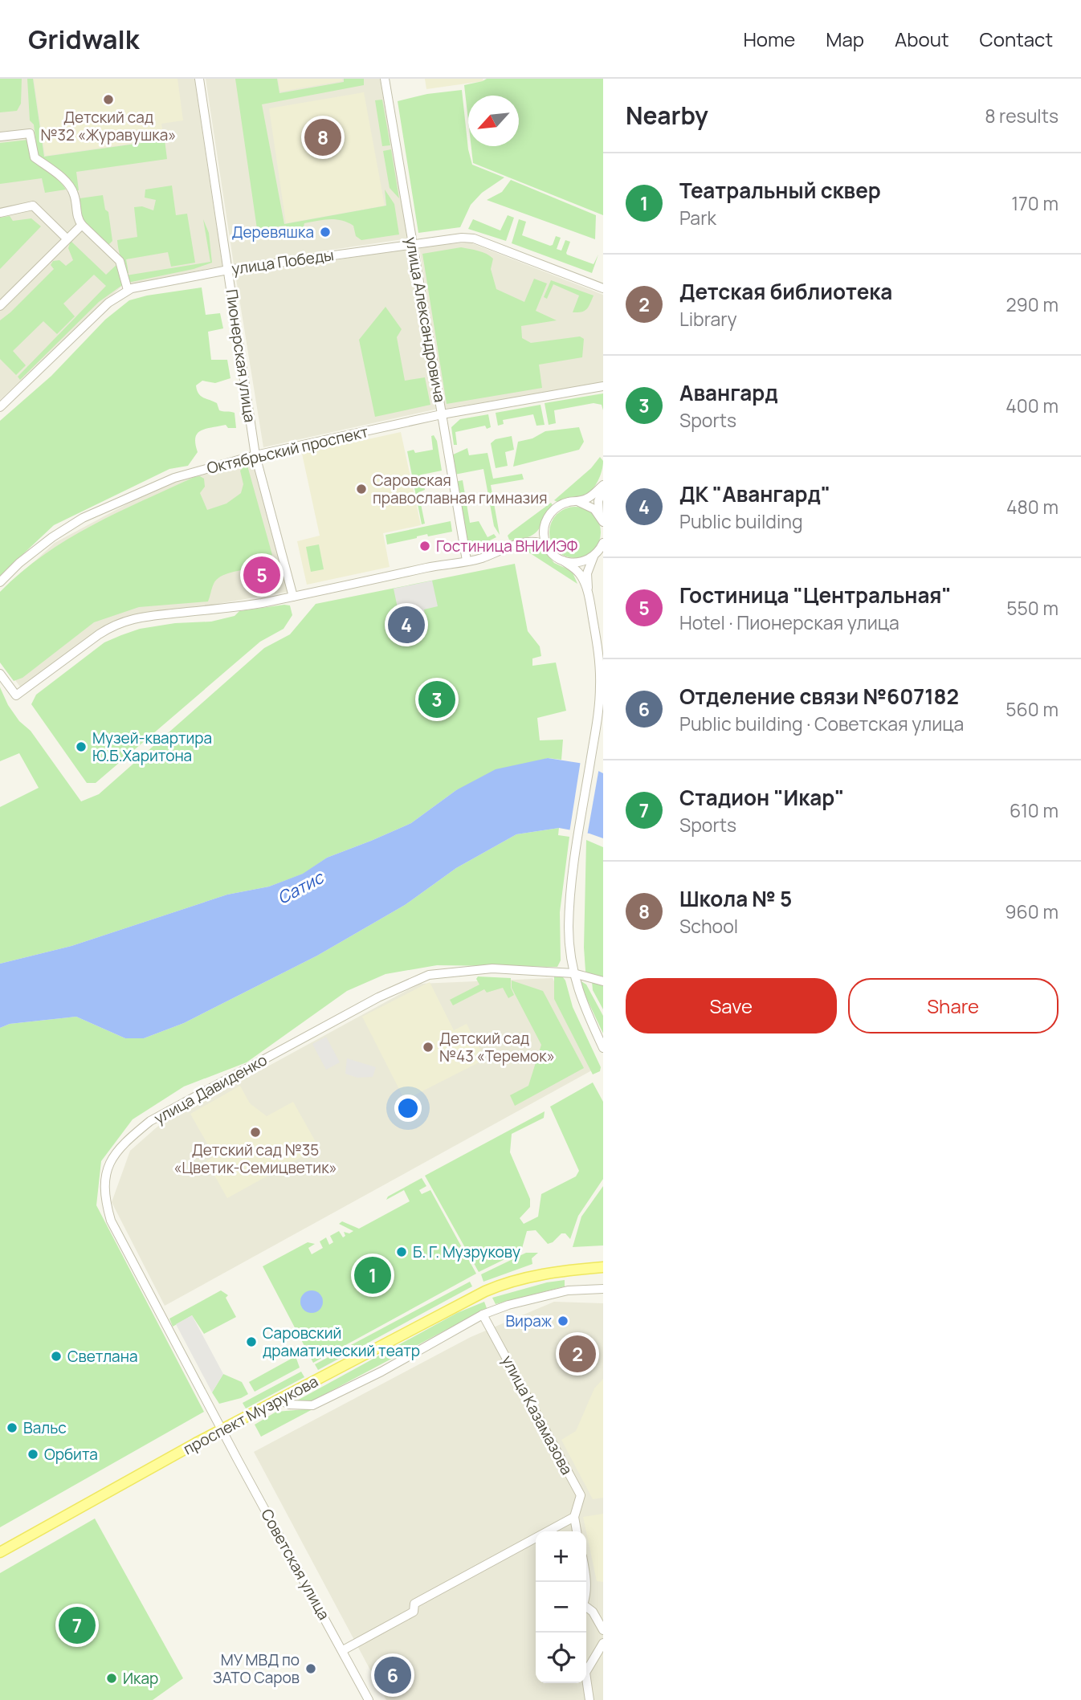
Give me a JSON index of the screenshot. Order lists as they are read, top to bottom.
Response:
{
  "streets": {
    "main road": ["проспект Музрукова"],
    "street": [
      "улица Победы",
      "улица Александровича",
      "Пионерская улица",
      "Октябрьский проспект",
      "улица Давиденко",
      "улица Казамазова",
      "Советская улица"
    ]
  },
  "crossings": [
    ["улица Победы", "улица Александровича"],
    ["улица Победы", "Пионерская улица"],
    ["улица Александровича", "Октябрьский проспект"],
    ["Пионерская улица", "Октябрьский проспект"],
    ["улица Давиденко", "проспект Музрукова"],
    ["улица Давиденко", "Советская улица"],
    ["проспект Музрукова", "Советская улица"]
  ],
  "water": ["Сатис"],
  "places": [
    "Детский сад №32 «Журавушка»",
    "Деревяшка",
    "Саровская православная гимназия",
    "Гостиница ВНИИЭФ",
    "Музей-квартира Ю.Б.Харитона",
    "Детский сад №43 «Теремок»",
    "Детский сад №35 «Цветик-Семицветик»",
    "Б. Г. Музрукову",
    "Вираж",
    "Саровский драматический театр",
    "Светлана",
    "Вальс",
    "Орбита",
    "МУ МВД по ЗАТО Саров",
    "Икар"
  ],
  "north": "bottom left",
  "page": {
    "header": "Gridwalk",
    "nav": [
      "Home",
      "Map",
      "About",
      "Contact"
    ],
    "heading": ["Nearby", "8 results"],
    "pins": [
      "8",
      "5",
      "4",
      "3",
      "1",
      "2",
      "7",
      "6"
    ],
    "list": [
      {
        "mark": "1",
        "name": "Театральный сквер",
        "note": "Park",
        "value": "170 m"
      },
      {
        "mark": "2",
        "name": "Детская библиотека",
        "note": "Library",
        "value": "290 m"
      },
      {
        "mark": "3",
        "name": "Авангард",
        "note": "Sports",
        "value": "400 m"
      },
      {
        "mark": "4",
        "name": "ДК \"Авангард\"",
        "note": "Public building",
        "value": "480 m"
      },
      {
        "mark": "5",
        "name": "Гостиница \"Центральная\"",
        "note": "Hotel · Пионерская улица",
        "value": "550 m"
      },
      {
        "mark": "6",
        "name": "Отделение связи №607182",
        "note": "Public building · Советская улица",
        "value": "560 m"
      },
      {
        "mark": "7",
        "name": "Стадион \"Икар\"",
        "note": "Sports",
        "value": "610 m"
      },
      {
        "mark": "8",
        "name": "Школа № 5",
        "note": "School",
        "value": "960 m"
      }
    ],
    "buttons": ["Save", "Share"],
    "map_buttons": ["+", "−"]
  }
}
